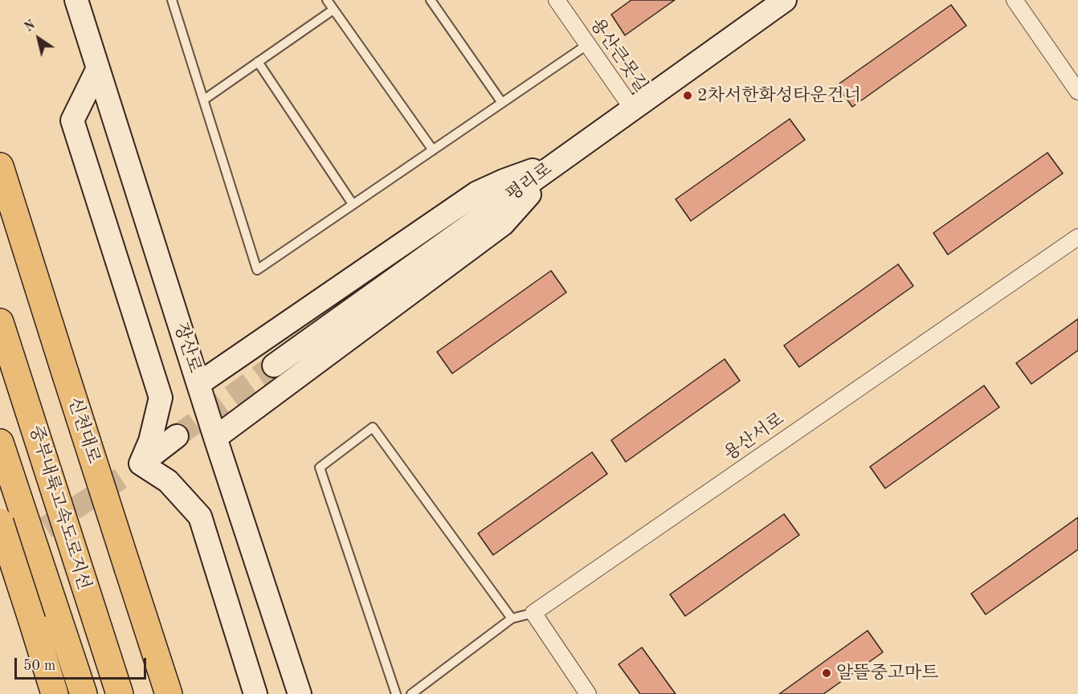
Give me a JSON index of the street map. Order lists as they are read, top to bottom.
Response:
{
  "streets": {
    "highway": ["신천대로", "중부내륙고속도로지선"],
    "main road": ["평리로", "장산로"],
    "street": ["용산큰못길", "용산서로"]
  },
  "crossings": [
    ["용산큰못길", "평리로"]
  ],
  "places": ["2차서한화성타운건너", "알뜰중고마트"],
  "scale_bar": "50 m",
  "north": "top left"
}
